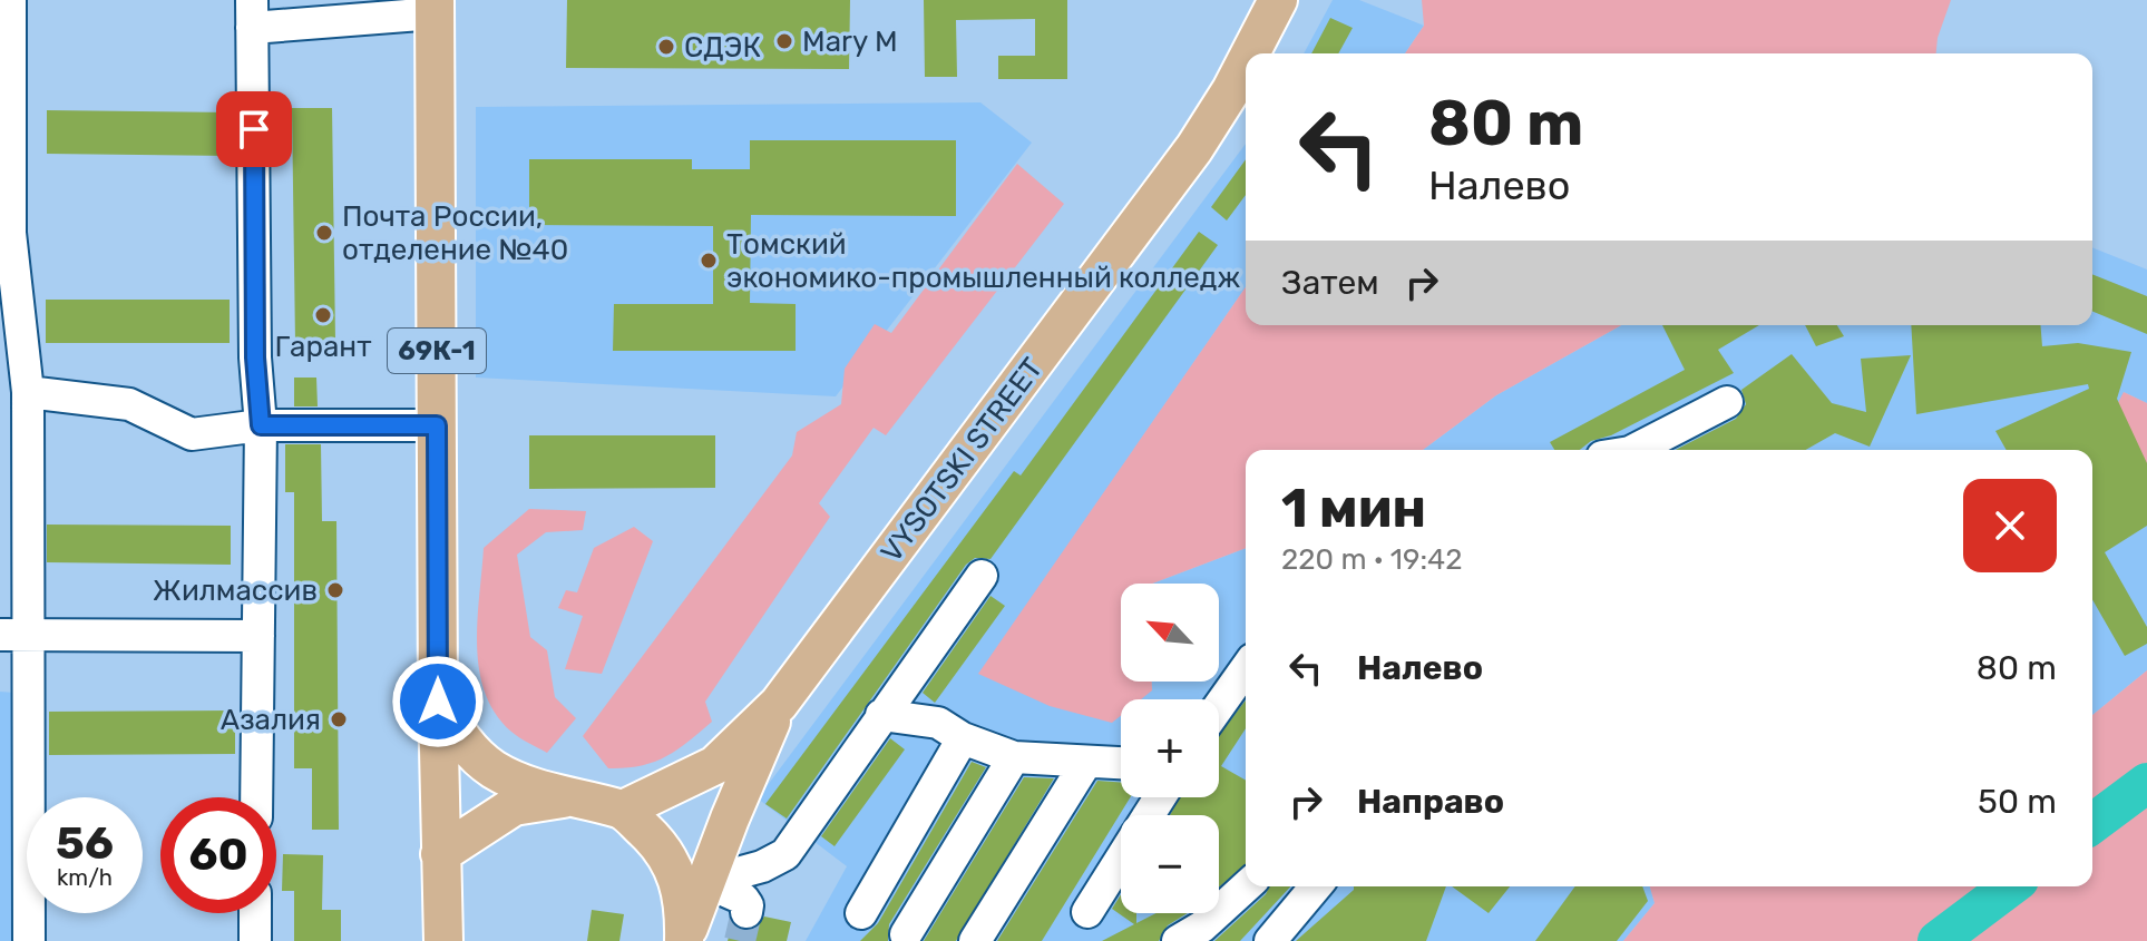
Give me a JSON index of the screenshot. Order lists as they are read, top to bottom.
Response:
{
  "streets": {
    "main road": ["69К-1", "VYSOTSKI STREET"]
  },
  "places": [
    "Mary M",
    "СДЭК",
    "Почта России, отделение №40",
    "Томский экономико-промышленный колледж",
    "Гарант",
    "Жилмассив",
    "Азалия"
  ],
  "north": "top left",
  "page": {
    "turn": ["80 m", "Налево"],
    "then": "Затем",
    "heading": ["1 мин", "220 m · 19:42"],
    "map_buttons": ["+", "−"],
    "list": [
      {
        "name": "Налево",
        "value": "80 m"
      },
      {
        "name": "Направо",
        "value": "50 m"
      }
    ],
    "speed": "56 km/h",
    "limit": "60"
  }
}
